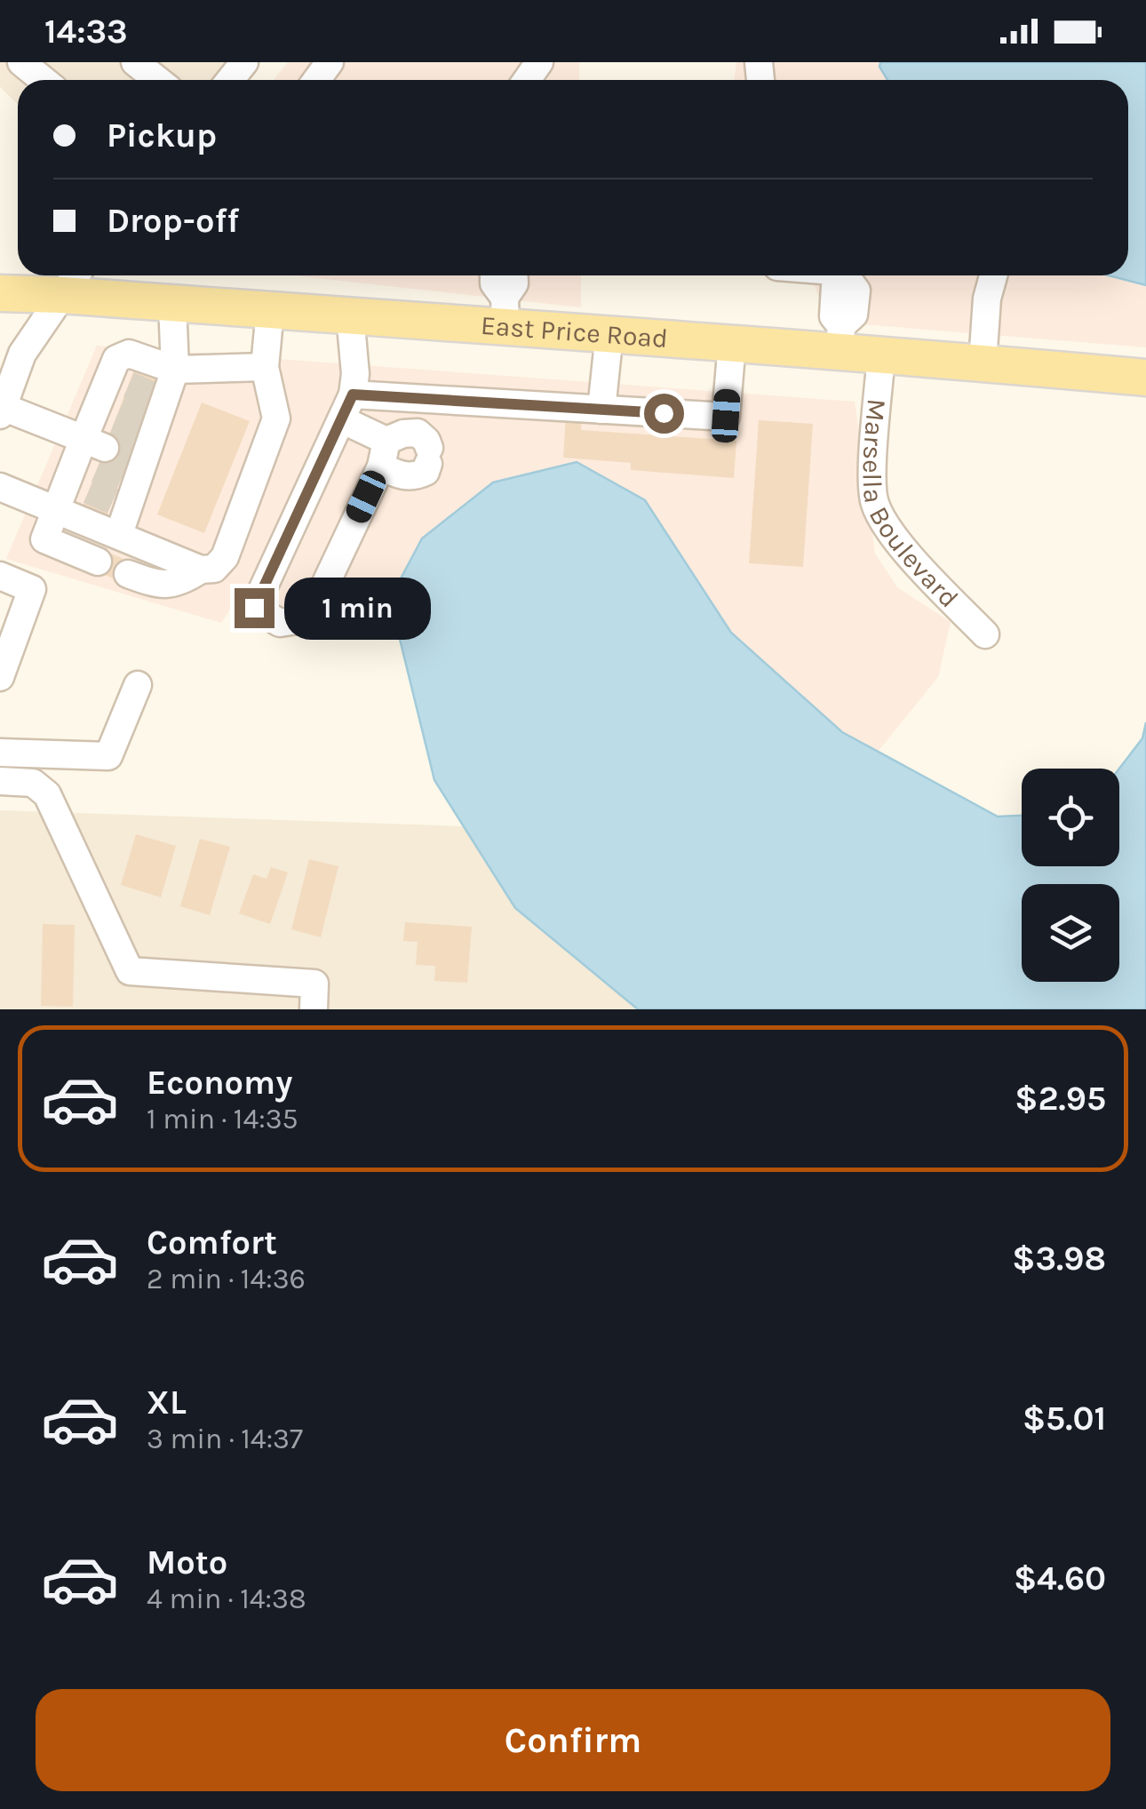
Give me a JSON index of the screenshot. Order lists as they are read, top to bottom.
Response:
{
  "streets": {
    "main road": ["East Price Road"],
    "street": ["Marsella Boulevard"]
  },
  "crossings": [
    ["East Price Road", "Marsella Boulevard"]
  ],
  "page": {
    "status": "14:33",
    "banner": ["Pickup", "Drop-off"],
    "bubble": "1 min",
    "list": [
      {
        "name": "Economy",
        "note": "1 min · 14:35",
        "value": "$2.95"
      },
      {
        "name": "Comfort",
        "note": "2 min · 14:36",
        "value": "$3.98"
      },
      {
        "name": "XL",
        "note": "3 min · 14:37",
        "value": "$5.01"
      },
      {
        "name": "Moto",
        "note": "4 min · 14:38",
        "value": "$4.60"
      }
    ],
    "buttons": "Confirm"
  }
}
